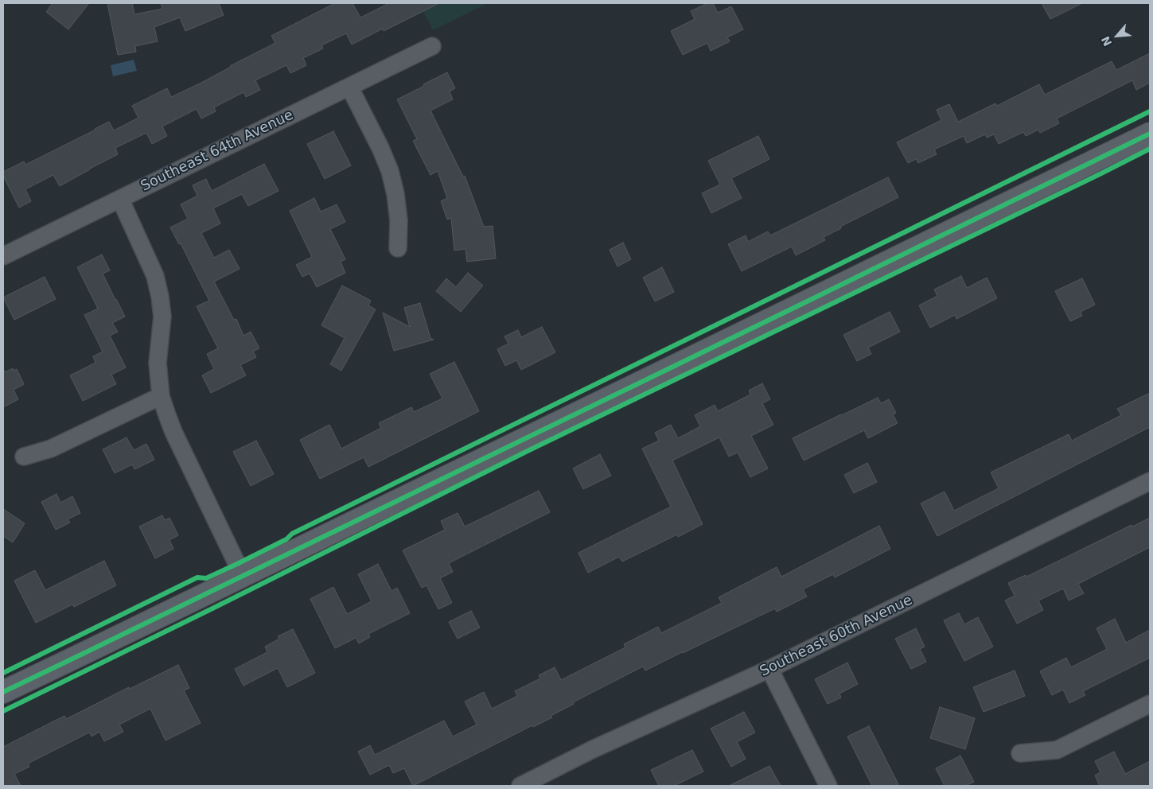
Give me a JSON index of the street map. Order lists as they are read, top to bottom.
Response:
{
  "streets": {
    "street": ["Southeast 64th Avenue", "Southeast 60th Avenue"]
  },
  "north": "bottom left"
}
